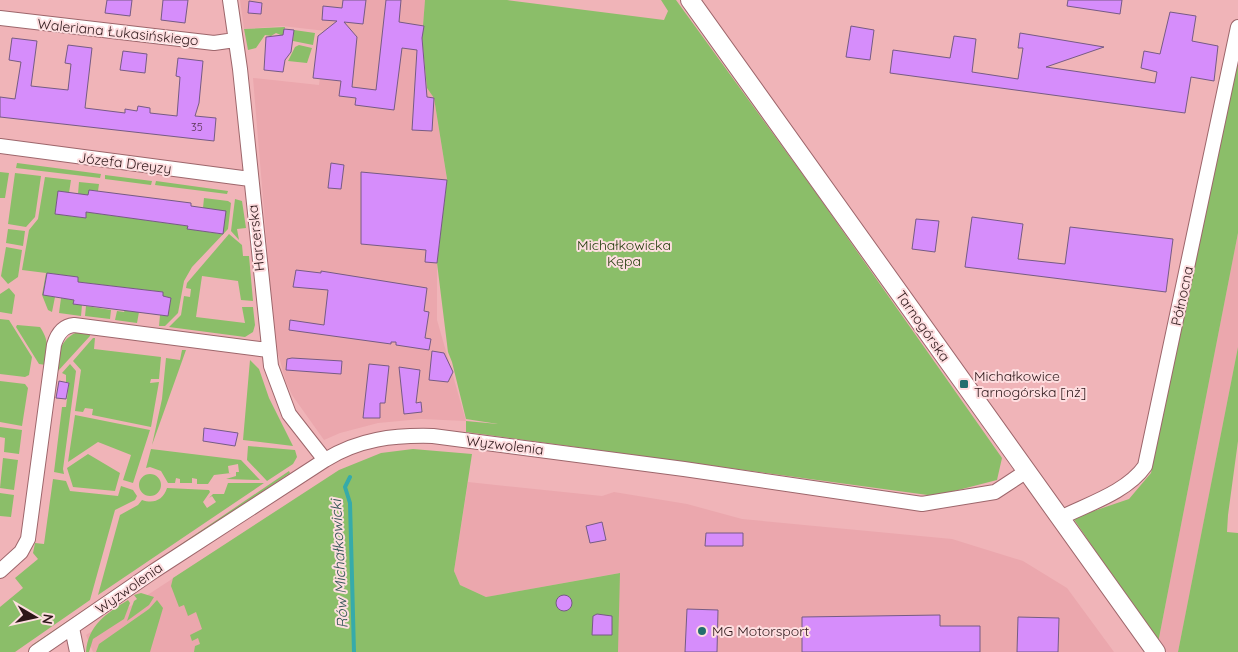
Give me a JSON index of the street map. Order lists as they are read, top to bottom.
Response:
{
  "streets": {
    "street": [
      "Waleriana Łukasińskiego",
      "Józefa Dreyzy",
      "Harcerska",
      "Północna",
      "Tarnogórska",
      "Wyzwolenia"
    ]
  },
  "crossings": [
    ["Waleriana Łukasińskiego", "Harcerska"],
    ["Józefa Dreyzy", "Harcerska"],
    ["Harcerska", "Wyzwolenia"],
    ["Północna", "Tarnogórska"],
    ["Tarnogórska", "Wyzwolenia"]
  ],
  "water": ["Rów Michałkowicki"],
  "parks": ["Michałkowicka Kępa"],
  "places": {
    "transit": ["Michałkowice Tarnogórska [nż]"],
    "other": ["MG Motorsport"]
  },
  "house_numbers": ["35"],
  "north": "right"
}
